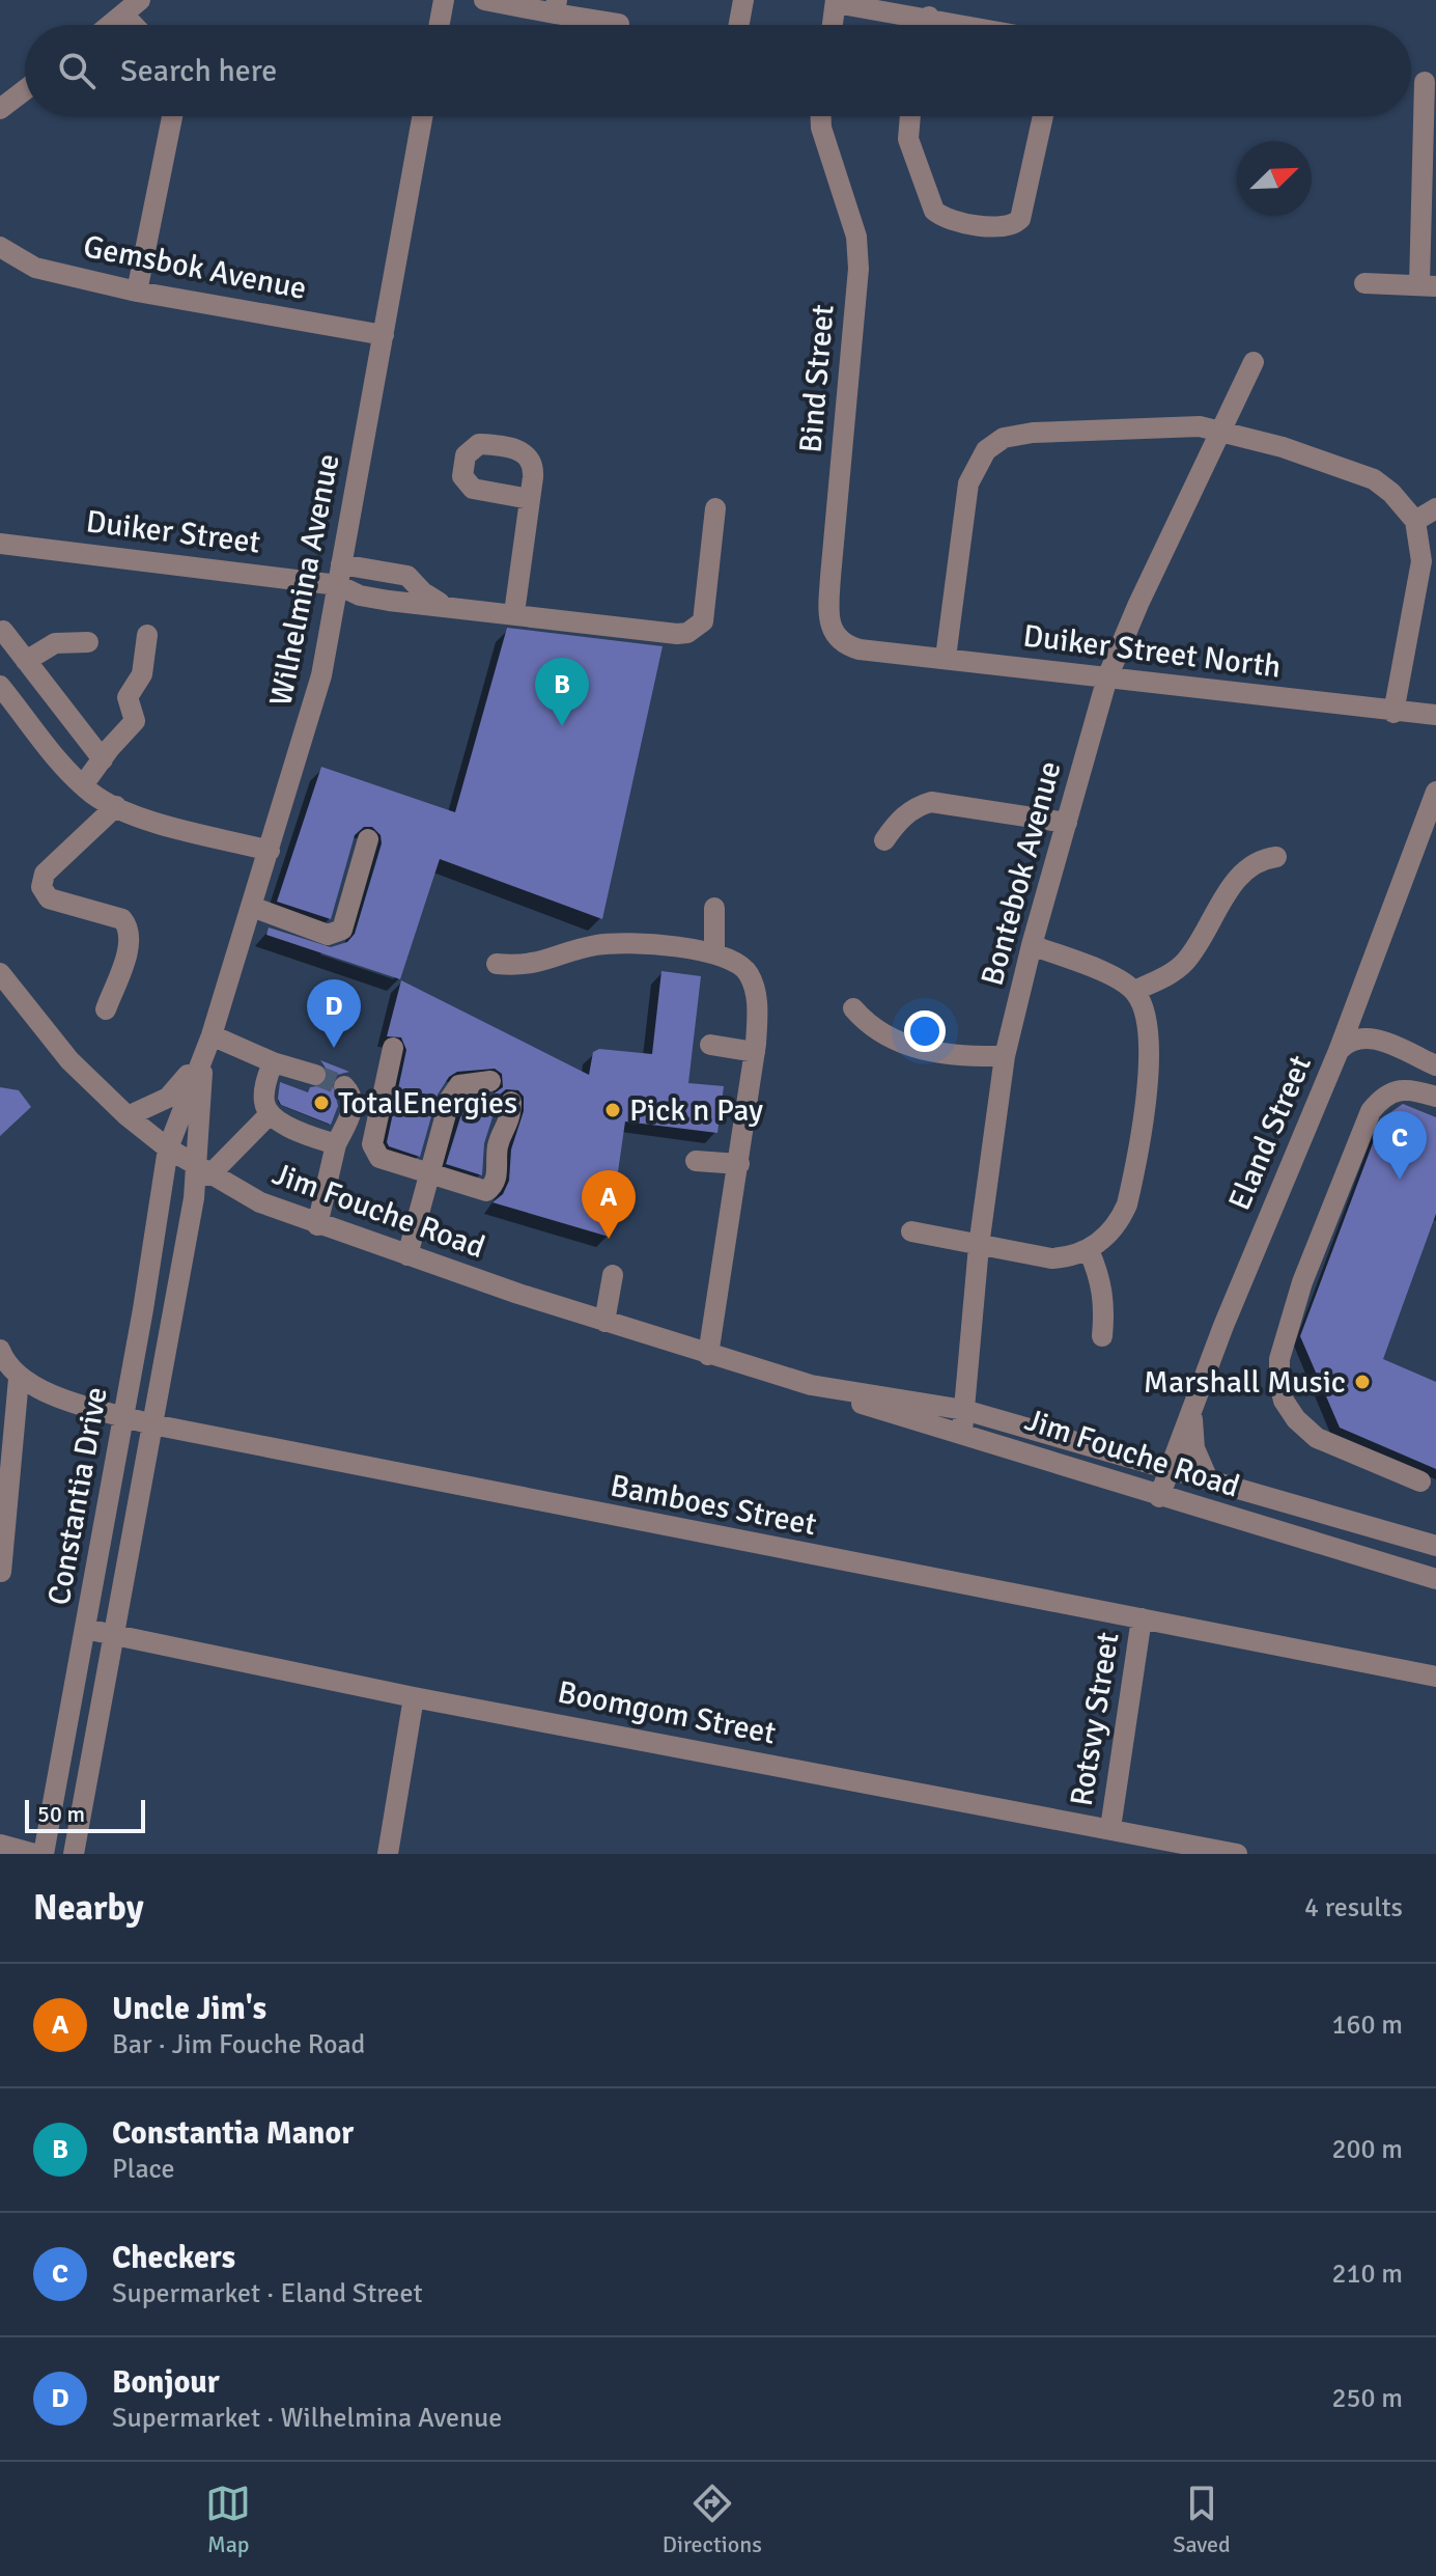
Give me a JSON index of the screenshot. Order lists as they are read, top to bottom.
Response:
{
  "streets": {
    "street": [
      "Gemsbok Avenue",
      "Bind Street",
      "Duiker Street",
      "Wilhelmina Avenue",
      "Duiker Street North",
      "Bontebok Avenue",
      "Eland Street",
      "Jim Fouche Road",
      "Constantia Drive",
      "Bamboes Street",
      "Boomgom Street",
      "Rotsvy Street"
    ]
  },
  "crossings": [
    ["Gemsbok Avenue", "Wilhelmina Avenue"],
    ["Bind Street", "Duiker Street North"],
    ["Duiker Street", "Wilhelmina Avenue"],
    ["Wilhelmina Avenue", "Jim Fouche Road"],
    ["Wilhelmina Avenue", "Constantia Drive"],
    ["Duiker Street North", "Bontebok Avenue"],
    ["Bontebok Avenue", "Jim Fouche Road"],
    ["Eland Street", "Jim Fouche Road"],
    ["Jim Fouche Road", "Constantia Drive"],
    ["Constantia Drive", "Bamboes Street"],
    ["Constantia Drive", "Boomgom Street"],
    ["Bamboes Street", "Rotsvy Street"],
    ["Boomgom Street", "Rotsvy Street"]
  ],
  "places": ["TotalEnergies", "Pick n Pay", "Marshall Music"],
  "scale_bar": "50 m",
  "north": "top right",
  "page": {
    "search": "Search here",
    "pins": [
      "B",
      "D",
      "C",
      "A"
    ],
    "scale": "50 m",
    "heading": ["Nearby", "4 results"],
    "list": [
      {
        "mark": "A",
        "name": "Uncle Jim's",
        "note": "Bar · Jim Fouche Road",
        "value": "160 m"
      },
      {
        "mark": "B",
        "name": "Constantia Manor",
        "note": "Place",
        "value": "200 m"
      },
      {
        "mark": "C",
        "name": "Checkers",
        "note": "Supermarket · Eland Street",
        "value": "210 m"
      },
      {
        "mark": "D",
        "name": "Bonjour",
        "note": "Supermarket · Wilhelmina Avenue",
        "value": "250 m"
      }
    ],
    "nav": ["Map", "Directions", "Saved"]
  }
}
